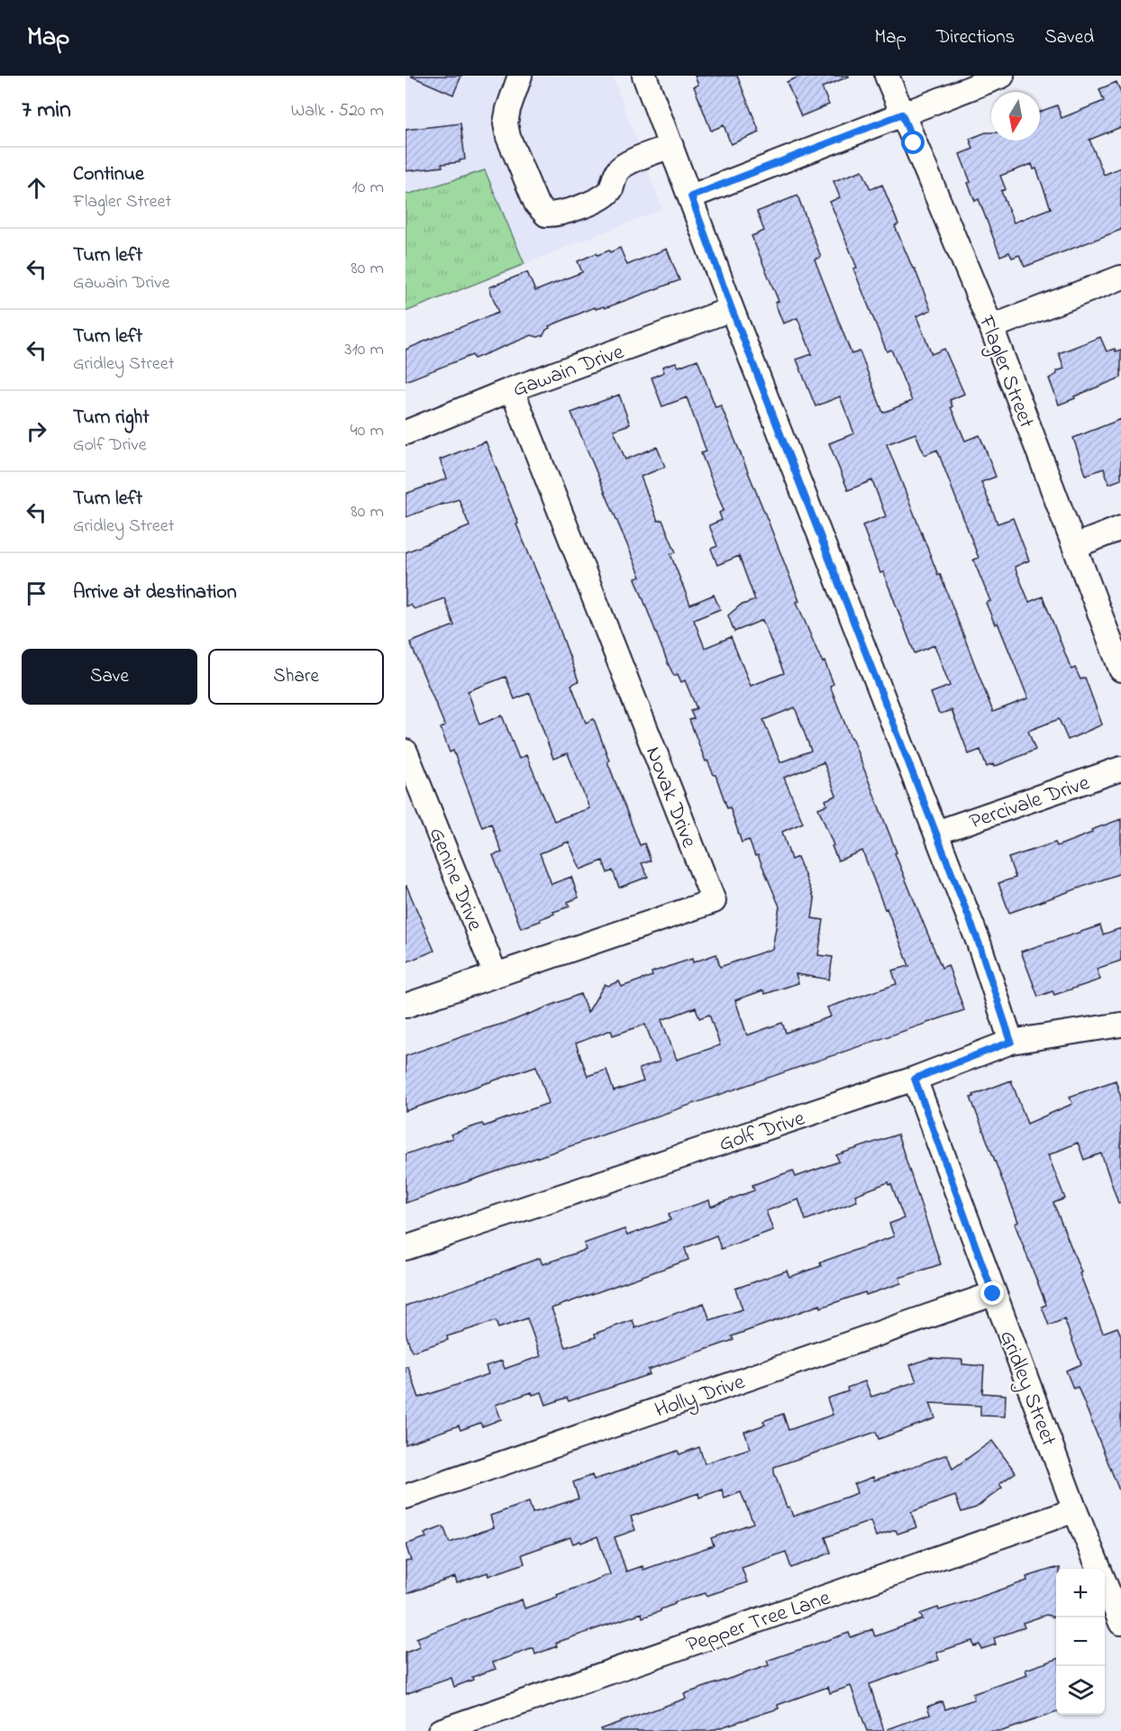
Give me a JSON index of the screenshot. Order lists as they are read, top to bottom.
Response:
{
  "streets": {
    "street": [
      "Gawain Drive",
      "Flagler Street",
      "Novak Drive",
      "Percivale Drive",
      "Genine Drive",
      "Golf Drive",
      "Gridley Street",
      "Holly Drive",
      "Pepper Tree Lane"
    ]
  },
  "crossings": [
    ["Gawain Drive", "Novak Drive"],
    ["Novak Drive", "Genine Drive"],
    ["Golf Drive", "Gridley Street"],
    ["Gridley Street", "Holly Drive"],
    ["Gridley Street", "Pepper Tree Lane"]
  ],
  "north": "bottom",
  "page": {
    "header": "Map",
    "nav": ["Map", "Directions", "Saved"],
    "heading": ["7 min", "Walk · 520 m"],
    "list": [
      ["Continue", "Flagler Street", "10 m"],
      ["Turn left", "Gawain Drive", "80 m"],
      ["Turn left", "Gridley Street", "310 m"],
      ["Turn right", "Golf Drive", "40 m"],
      ["Turn left", "Gridley Street", "80 m"],
      "Arrive at destination"
    ],
    "buttons": ["Save", "Share"],
    "map_buttons": ["+", "−"]
  }
}
